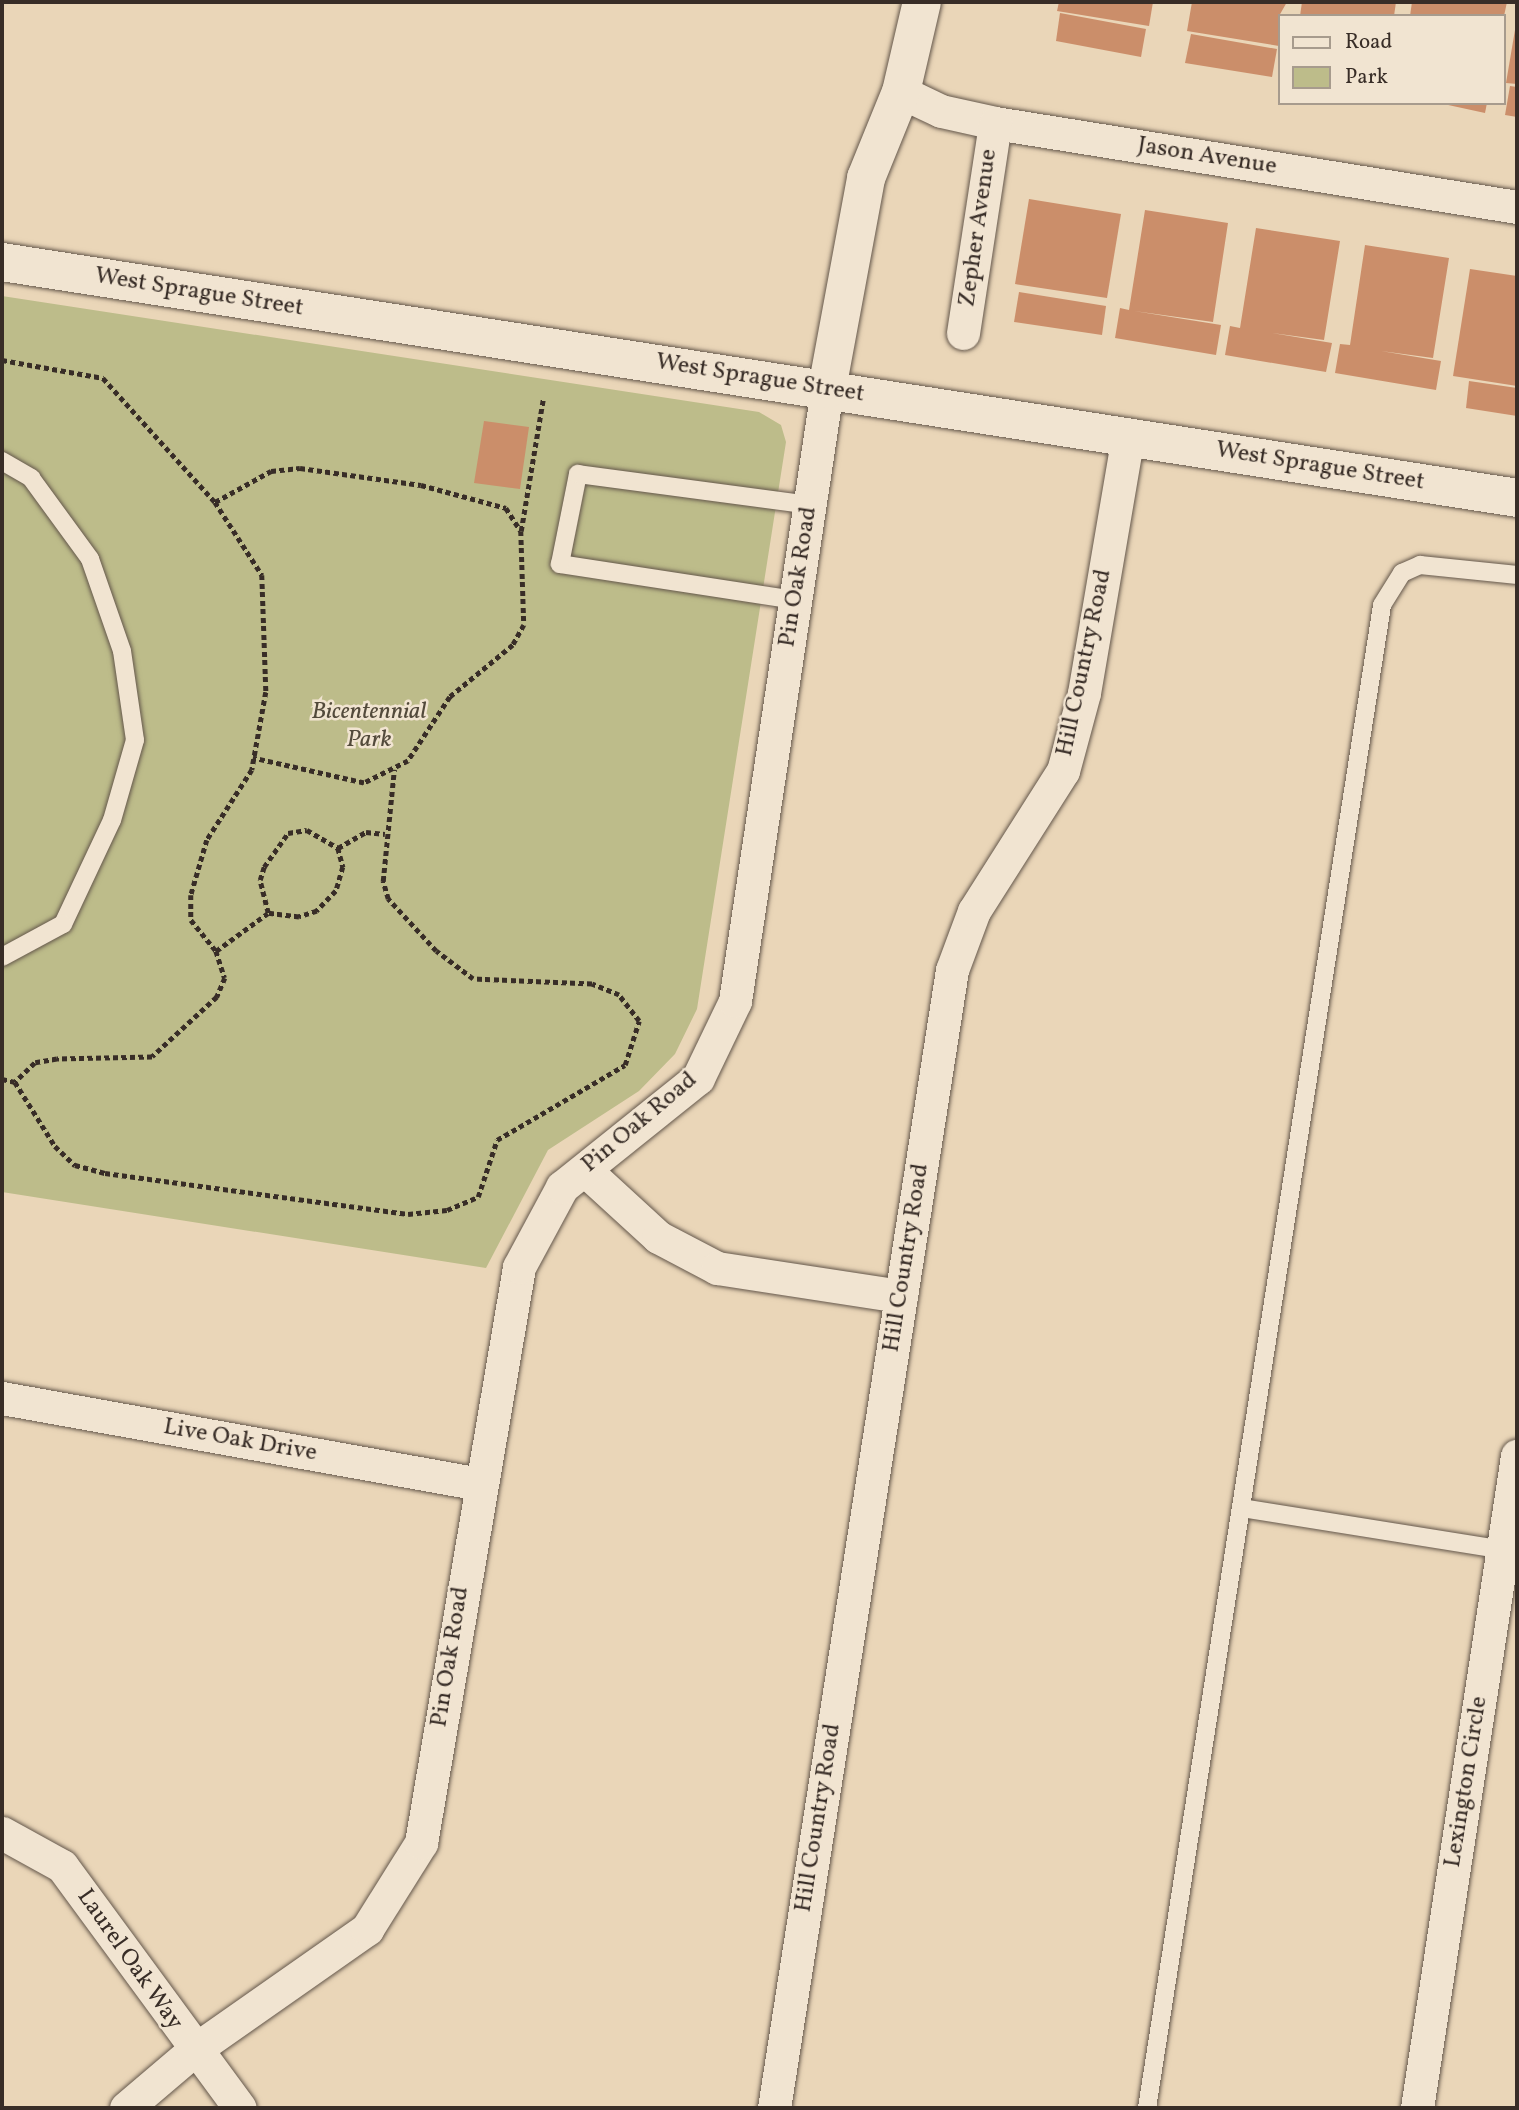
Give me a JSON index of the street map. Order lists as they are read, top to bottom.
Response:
{
  "streets": {
    "street": [
      "Jason Avenue",
      "Zepher Avenue",
      "West Sprague Street",
      "Pin Oak Road",
      "Hill Country Road",
      "Live Oak Drive",
      "Lexington Circle",
      "Laurel Oak Way"
    ]
  },
  "crossings": [
    ["Jason Avenue", "Zepher Avenue"],
    ["Jason Avenue", "Pin Oak Road"],
    ["West Sprague Street", "Pin Oak Road"],
    ["West Sprague Street", "Hill Country Road"],
    ["Pin Oak Road", "Live Oak Drive"],
    ["Pin Oak Road", "Laurel Oak Way"]
  ],
  "parks": ["Bicentennial Park"],
  "legend": ["Road", "Park"]
}
